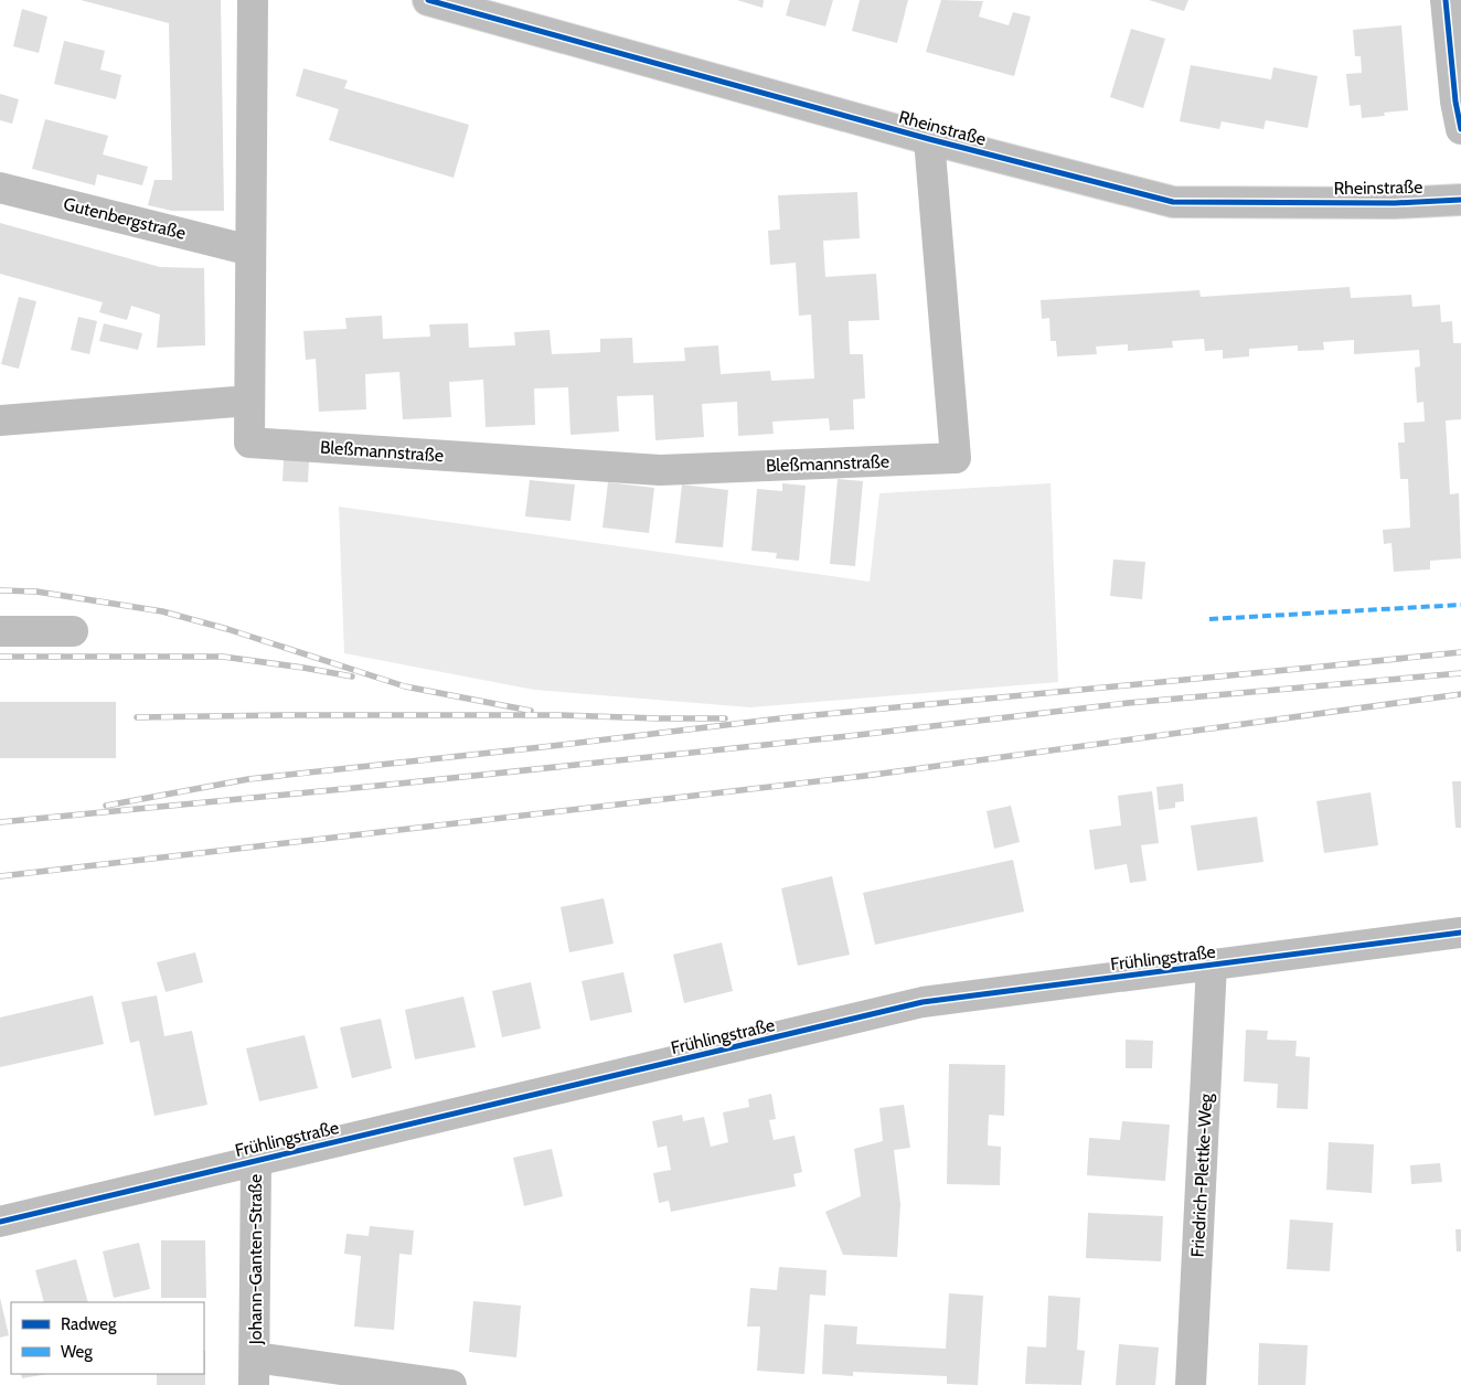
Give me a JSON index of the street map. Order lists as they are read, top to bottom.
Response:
{
  "streets": {
    "street": [
      "Rheinstraße",
      "Gutenbergstraße",
      "Bleßmannstraße",
      "Frühlingstraße",
      "Friedrich-Plettke-Weg",
      "Johann-Ganten-Straße"
    ]
  },
  "crossings": [
    ["Rheinstraße", "Bleßmannstraße"],
    ["Gutenbergstraße", "Bleßmannstraße"],
    ["Frühlingstraße", "Friedrich-Plettke-Weg"],
    ["Frühlingstraße", "Johann-Ganten-Straße"]
  ],
  "legend": ["Radweg", "Weg"]
}
